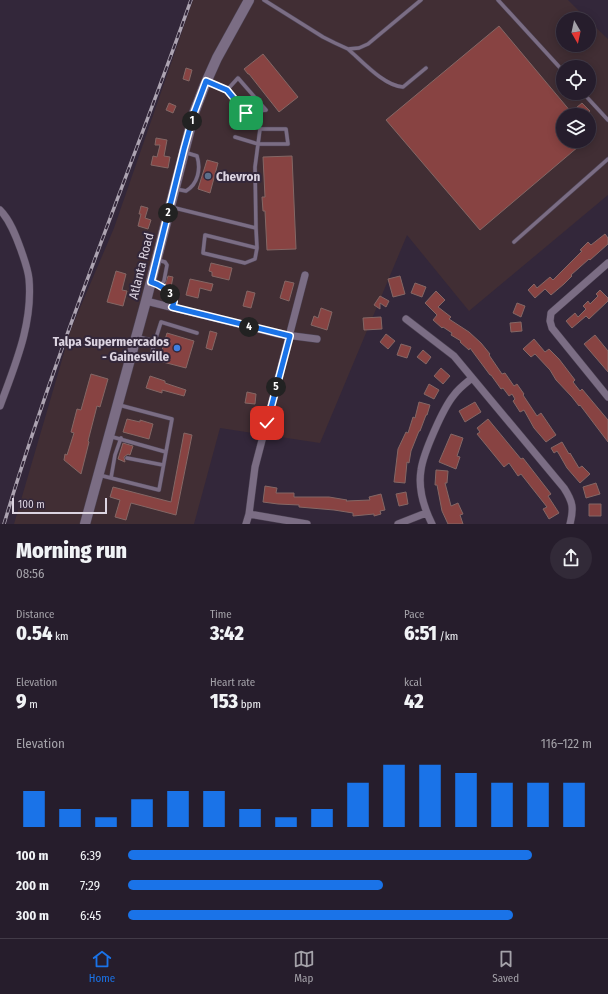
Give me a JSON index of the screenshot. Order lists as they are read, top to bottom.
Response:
{
  "streets": {
    "main road": ["Atlanta Road"]
  },
  "places": ["Chevron", "Talpa Supermercados - Gainesville"],
  "scale_bar": "100 m",
  "north": "bottom",
  "page": {
    "pins": [
      "1",
      "2",
      "3",
      "4",
      "5"
    ],
    "scale": "100 m",
    "heading": ["Morning run", "08:56"],
    "stats": [
      ["Distance", "0.54 km"],
      ["Time", "3:42"],
      ["Pace", "6:51 /km"],
      ["Elevation", "9 m"],
      ["Heart rate", "153 bpm"],
      ["kcal", "42"]
    ],
    "chart": ["Elevation", "116–122 m"],
    "list": [
      {
        "name": "100 m",
        "note": "6:39"
      },
      {
        "name": "200 m",
        "note": "7:29"
      },
      {
        "name": "300 m",
        "note": "6:45"
      }
    ],
    "tabs": ["Home", "Map", "Saved"]
  }
}
